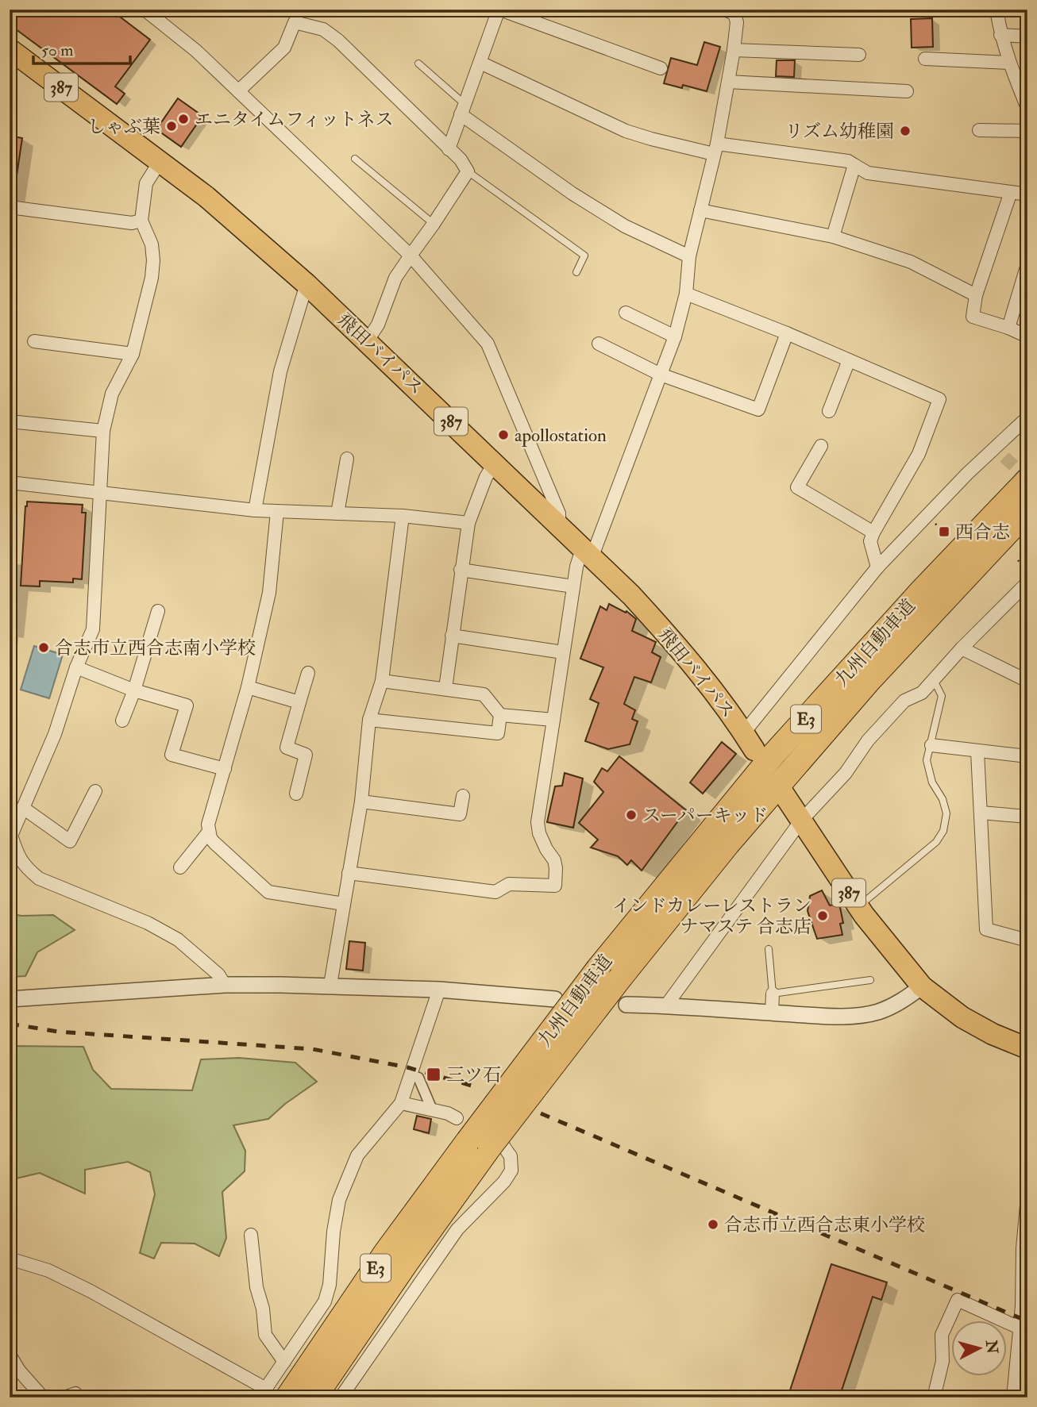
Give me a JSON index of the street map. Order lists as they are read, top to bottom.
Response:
{
  "streets": {
    "highway": [
      "387",
      "飛田バイパス",
      "九州自動車道",
      "E3"
    ]
  },
  "places": {
    "other": [
      "エニタイムフィットネス",
      "しゃぶ葉",
      "リズム幼稚園",
      "apollostation",
      "合志市立西合志南小学校",
      "スーパーキッド",
      "インドカレーレストラン ナマステ 合志店",
      "合志市立西合志東小学校"
    ],
    "transit": ["西合志", "三ツ石"]
  },
  "scale_bar": "50 m",
  "north": "right"
}
